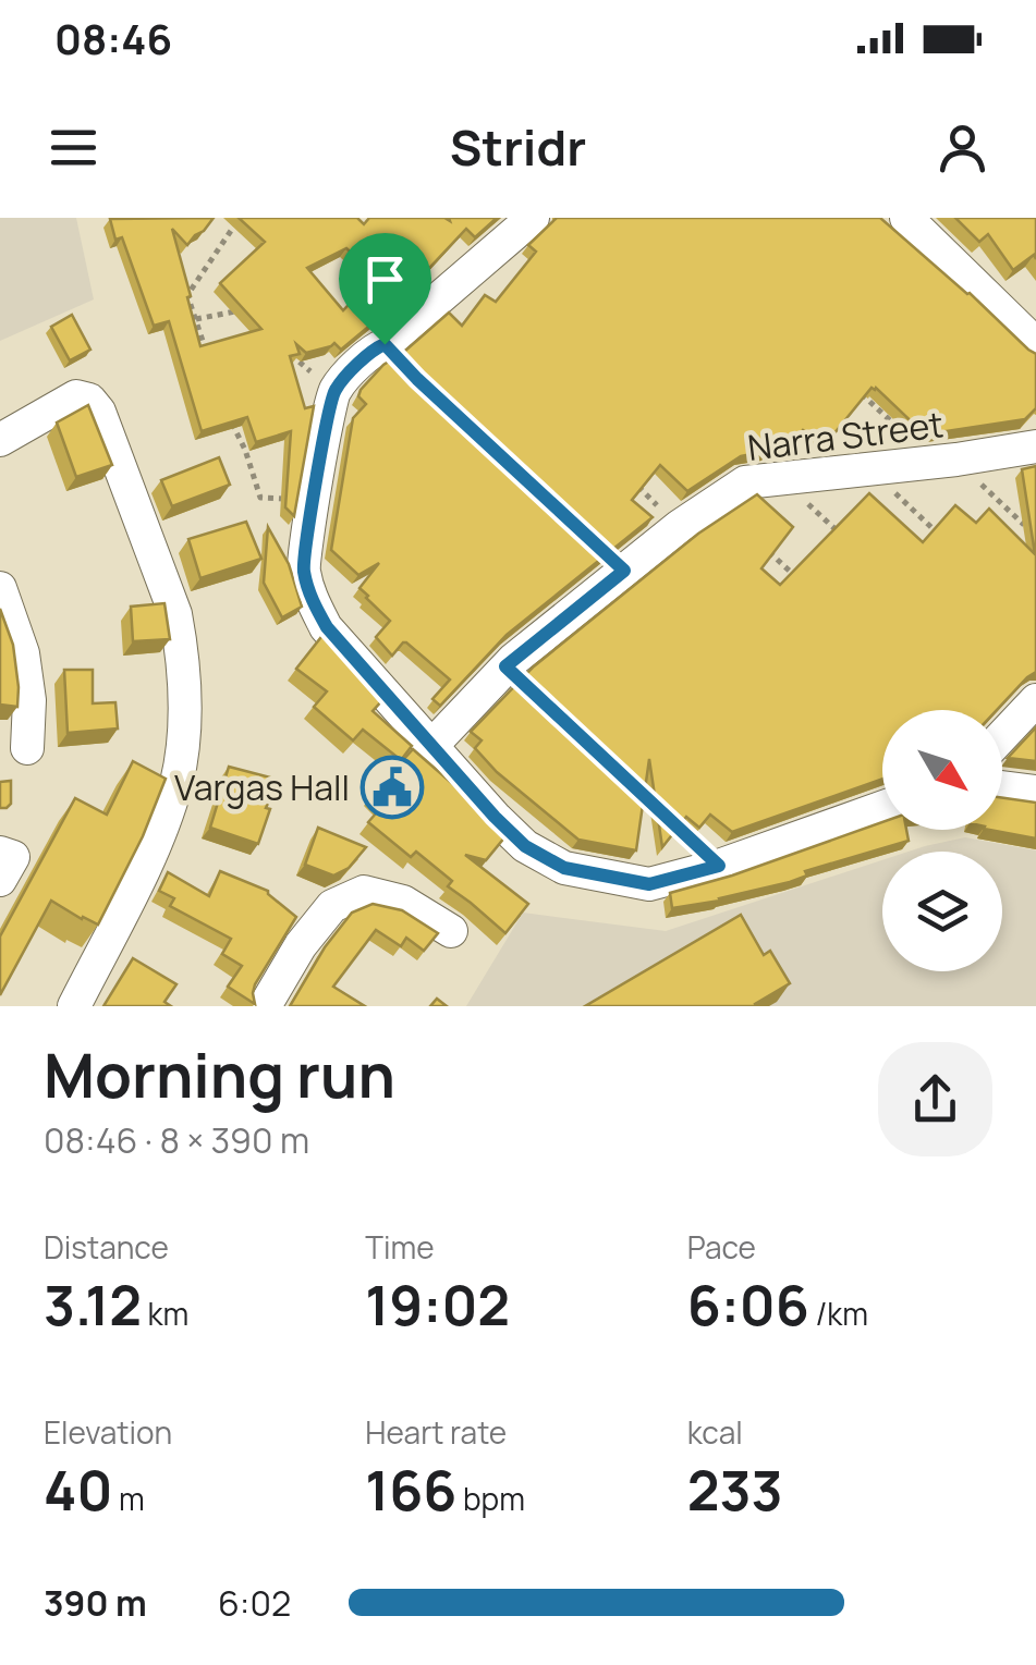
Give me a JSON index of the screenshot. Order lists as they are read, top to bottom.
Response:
{
  "streets": {
    "street": ["Narra Street"]
  },
  "places": {
    "public building": ["Vargas Hall"]
  },
  "north": "bottom right",
  "page": {
    "status": "08:46",
    "header": "Stridr",
    "heading": ["Morning run", "08:46 · 8 × 390 m"],
    "stats": [
      ["Distance", "3.12 km"],
      ["Time", "19:02"],
      ["Pace", "6:06 /km"],
      ["Elevation", "40 m"],
      ["Heart rate", "166 bpm"],
      ["kcal", "233"]
    ],
    "list": [
      {
        "name": "390 m",
        "note": "6:02"
      }
    ]
  }
}
